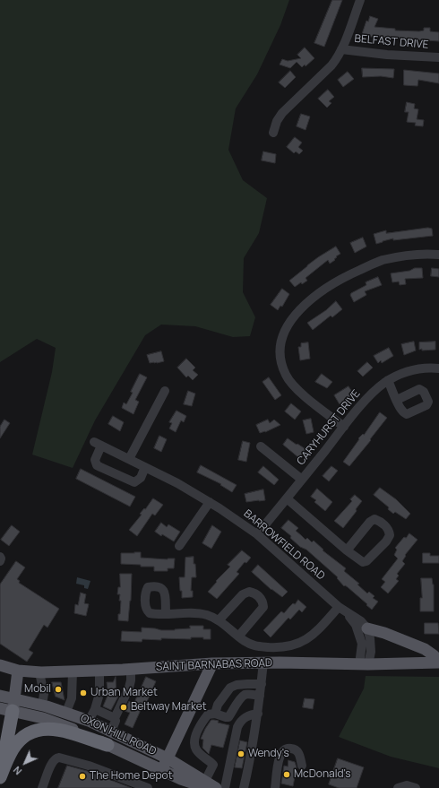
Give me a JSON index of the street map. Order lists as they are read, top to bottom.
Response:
{
  "streets": {
    "main road": ["SAINT BARNABAS ROAD", "OXON HILL ROAD"],
    "street": ["BELFAST DRIVE", "CARYHURST DRIVE", "BARROWFIELD ROAD"]
  },
  "crossings": [
    ["CARYHURST DRIVE", "BARROWFIELD ROAD"],
    ["BARROWFIELD ROAD", "SAINT BARNABAS ROAD"]
  ],
  "places": [
    "Mobil",
    "Urban Market",
    "Beltway Market",
    "Wendy's",
    "McDonald's",
    "The Home Depot"
  ],
  "north": "bottom left"
}
